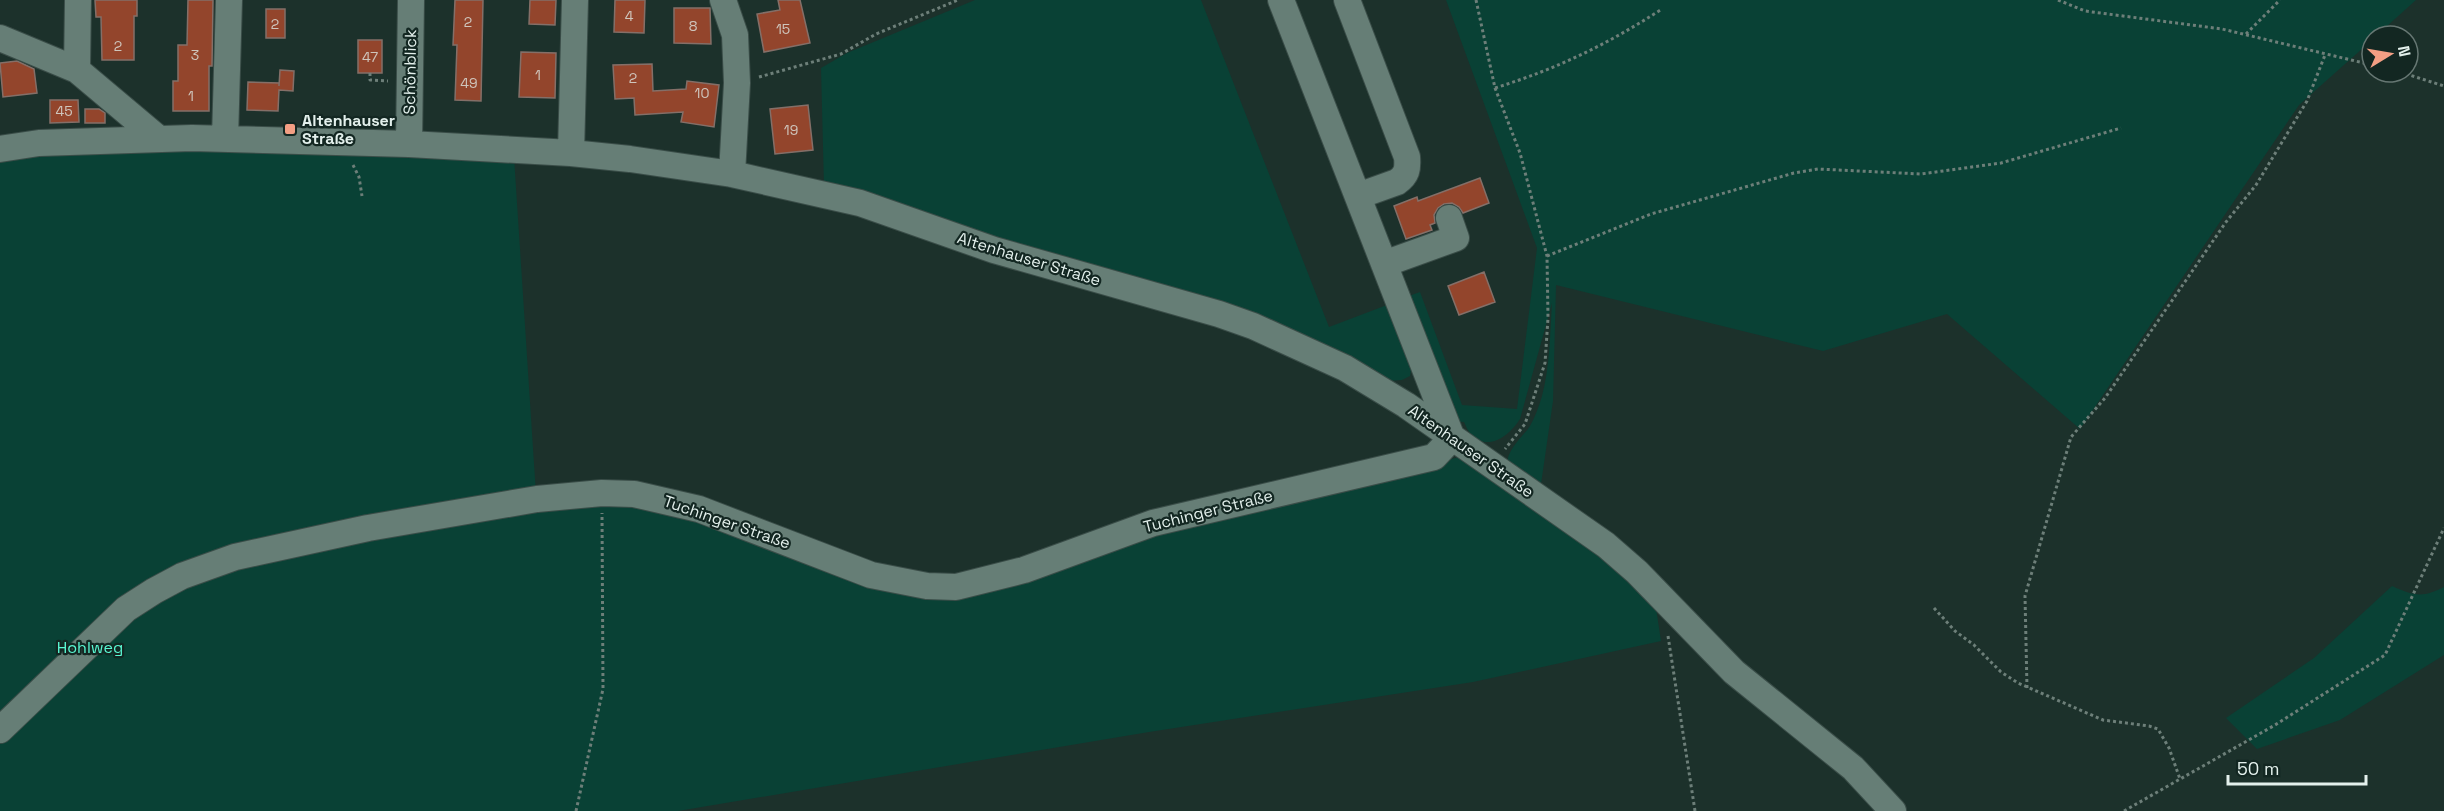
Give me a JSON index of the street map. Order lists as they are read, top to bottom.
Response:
{
  "streets": {
    "street": ["Schönblick", "Altenhauser Straße", "Tuchinger Straße"]
  },
  "crossings": [
    ["Schönblick", "Altenhauser Straße"],
    ["Altenhauser Straße", "Tuchinger Straße"]
  ],
  "parks": ["Hohlweg"],
  "places": {
    "transit": ["Altenhauser Straße"]
  },
  "house_numbers": [
    "4",
    "2",
    "2",
    "8",
    "15",
    "2",
    "3",
    "47",
    "1",
    "2",
    "49",
    "10",
    "1",
    "45",
    "19"
  ],
  "scale_bar": "50 m",
  "north": "right"
}
